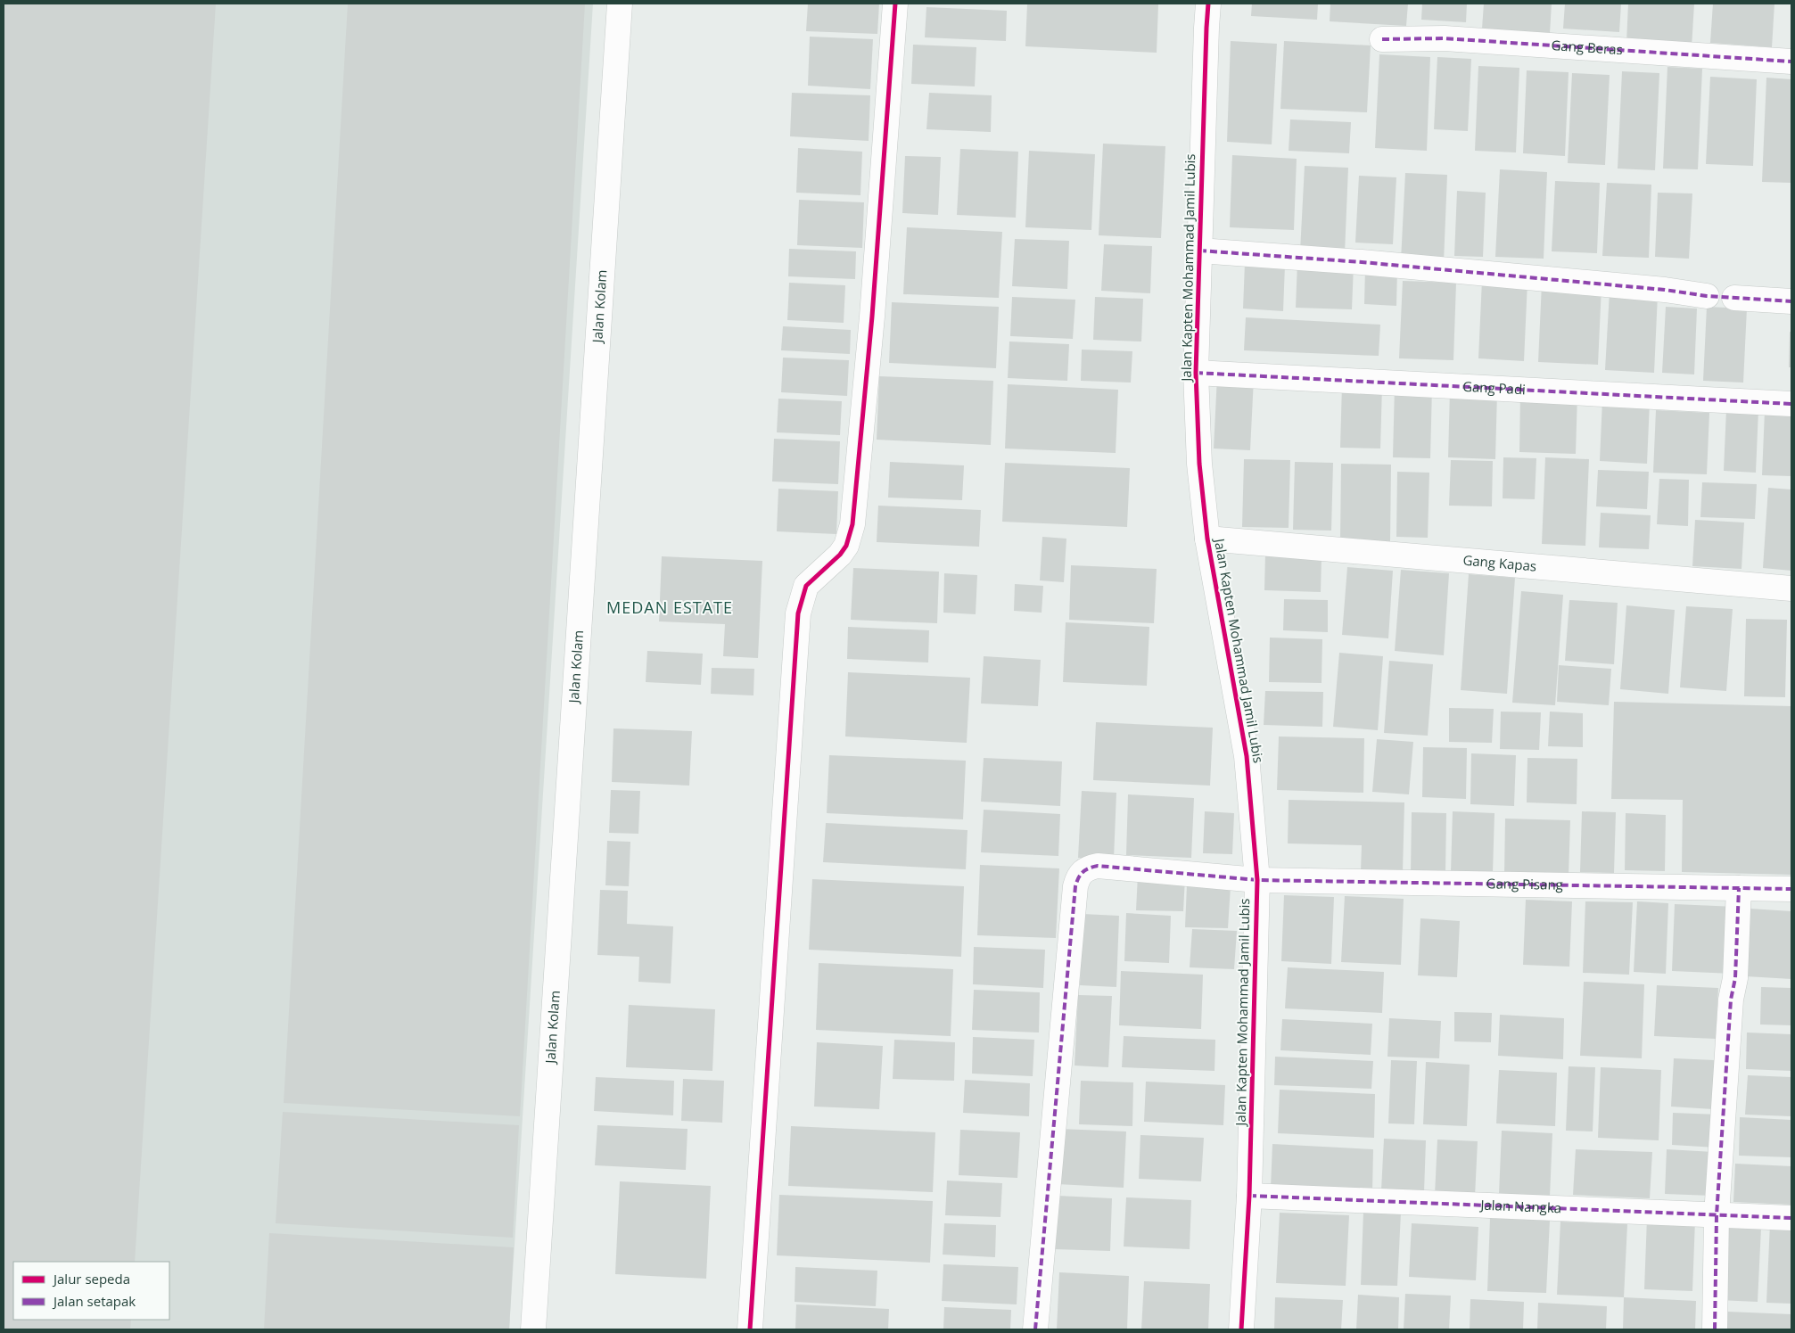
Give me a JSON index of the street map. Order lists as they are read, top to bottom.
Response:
{
  "streets": {
    "street": [
      "Gang Beras",
      "Jalan Kapten Mohammad Jamil Lubis",
      "Jalan Kolam",
      "Gang Padi",
      "Gang Kapas",
      "Gang Pisang",
      "Jalan Nangka"
    ]
  },
  "crossings": [
    ["Jalan Kapten Mohammad Jamil Lubis", "Gang Padi"],
    ["Jalan Kapten Mohammad Jamil Lubis", "Gang Kapas"],
    ["Jalan Kapten Mohammad Jamil Lubis", "Gang Pisang"],
    ["Jalan Kapten Mohammad Jamil Lubis", "Jalan Nangka"]
  ],
  "districts": ["MEDAN ESTATE"],
  "legend": ["Jalur sepeda", "Jalan setapak"]
}
